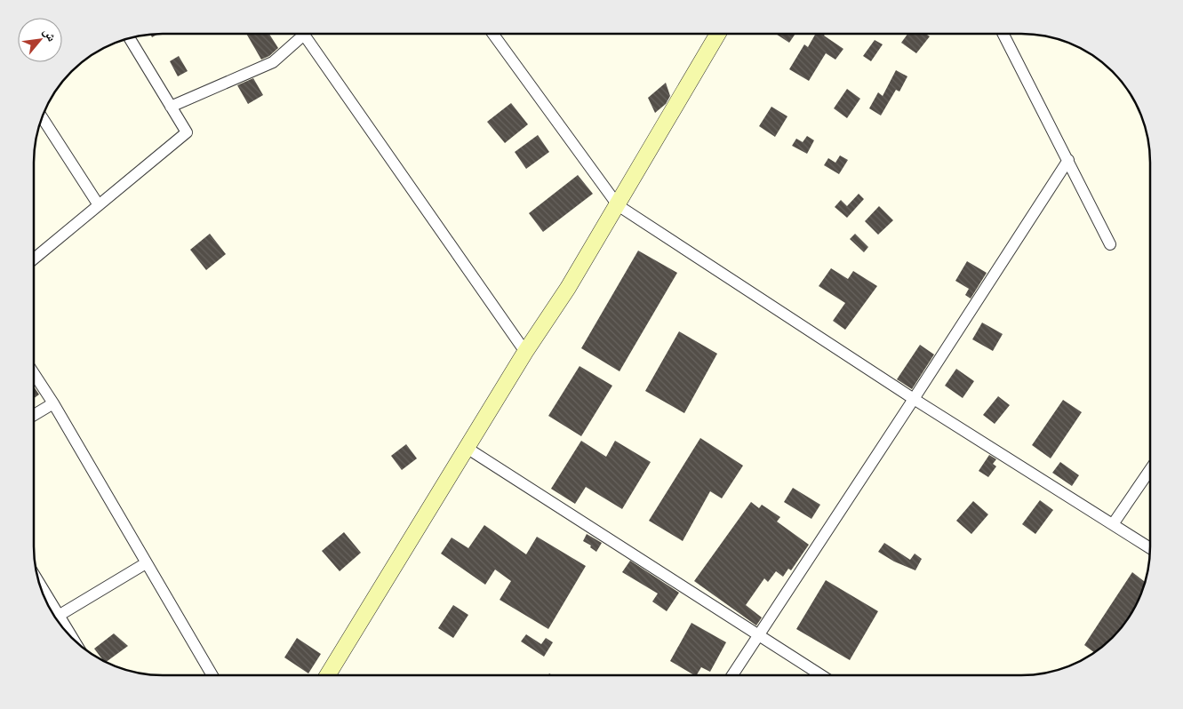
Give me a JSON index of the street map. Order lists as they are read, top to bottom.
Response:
{
  "north": "top right"
}
